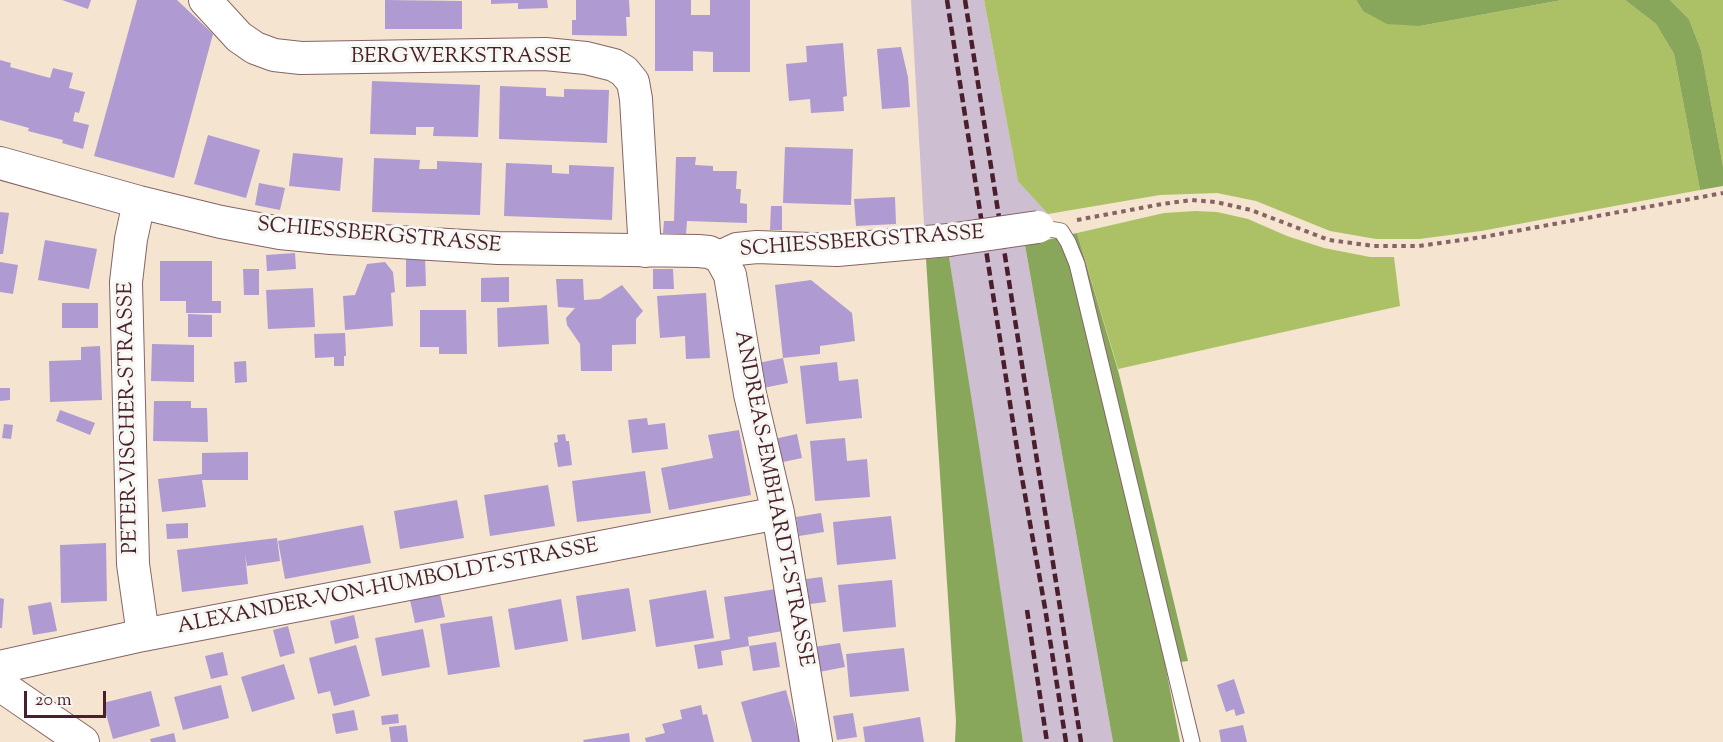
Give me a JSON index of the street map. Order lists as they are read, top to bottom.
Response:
{
  "streets": {
    "street": [
      "BERGWERKSTRASSE",
      "SCHIESSBERGSTRASSE",
      "PETER-VISCHER-STRASSE",
      "ANDREAS-EMBHARDT-STRASSE",
      "ALEXANDER-VON-HUMBOLDT-STRASSE"
    ]
  },
  "crossings": [
    ["BERGWERKSTRASSE", "SCHIESSBERGSTRASSE"],
    ["SCHIESSBERGSTRASSE", "PETER-VISCHER-STRASSE"],
    ["SCHIESSBERGSTRASSE", "ANDREAS-EMBHARDT-STRASSE"],
    ["PETER-VISCHER-STRASSE", "ALEXANDER-VON-HUMBOLDT-STRASSE"],
    ["ANDREAS-EMBHARDT-STRASSE", "ALEXANDER-VON-HUMBOLDT-STRASSE"]
  ],
  "scale_bar": "20 m"
}
